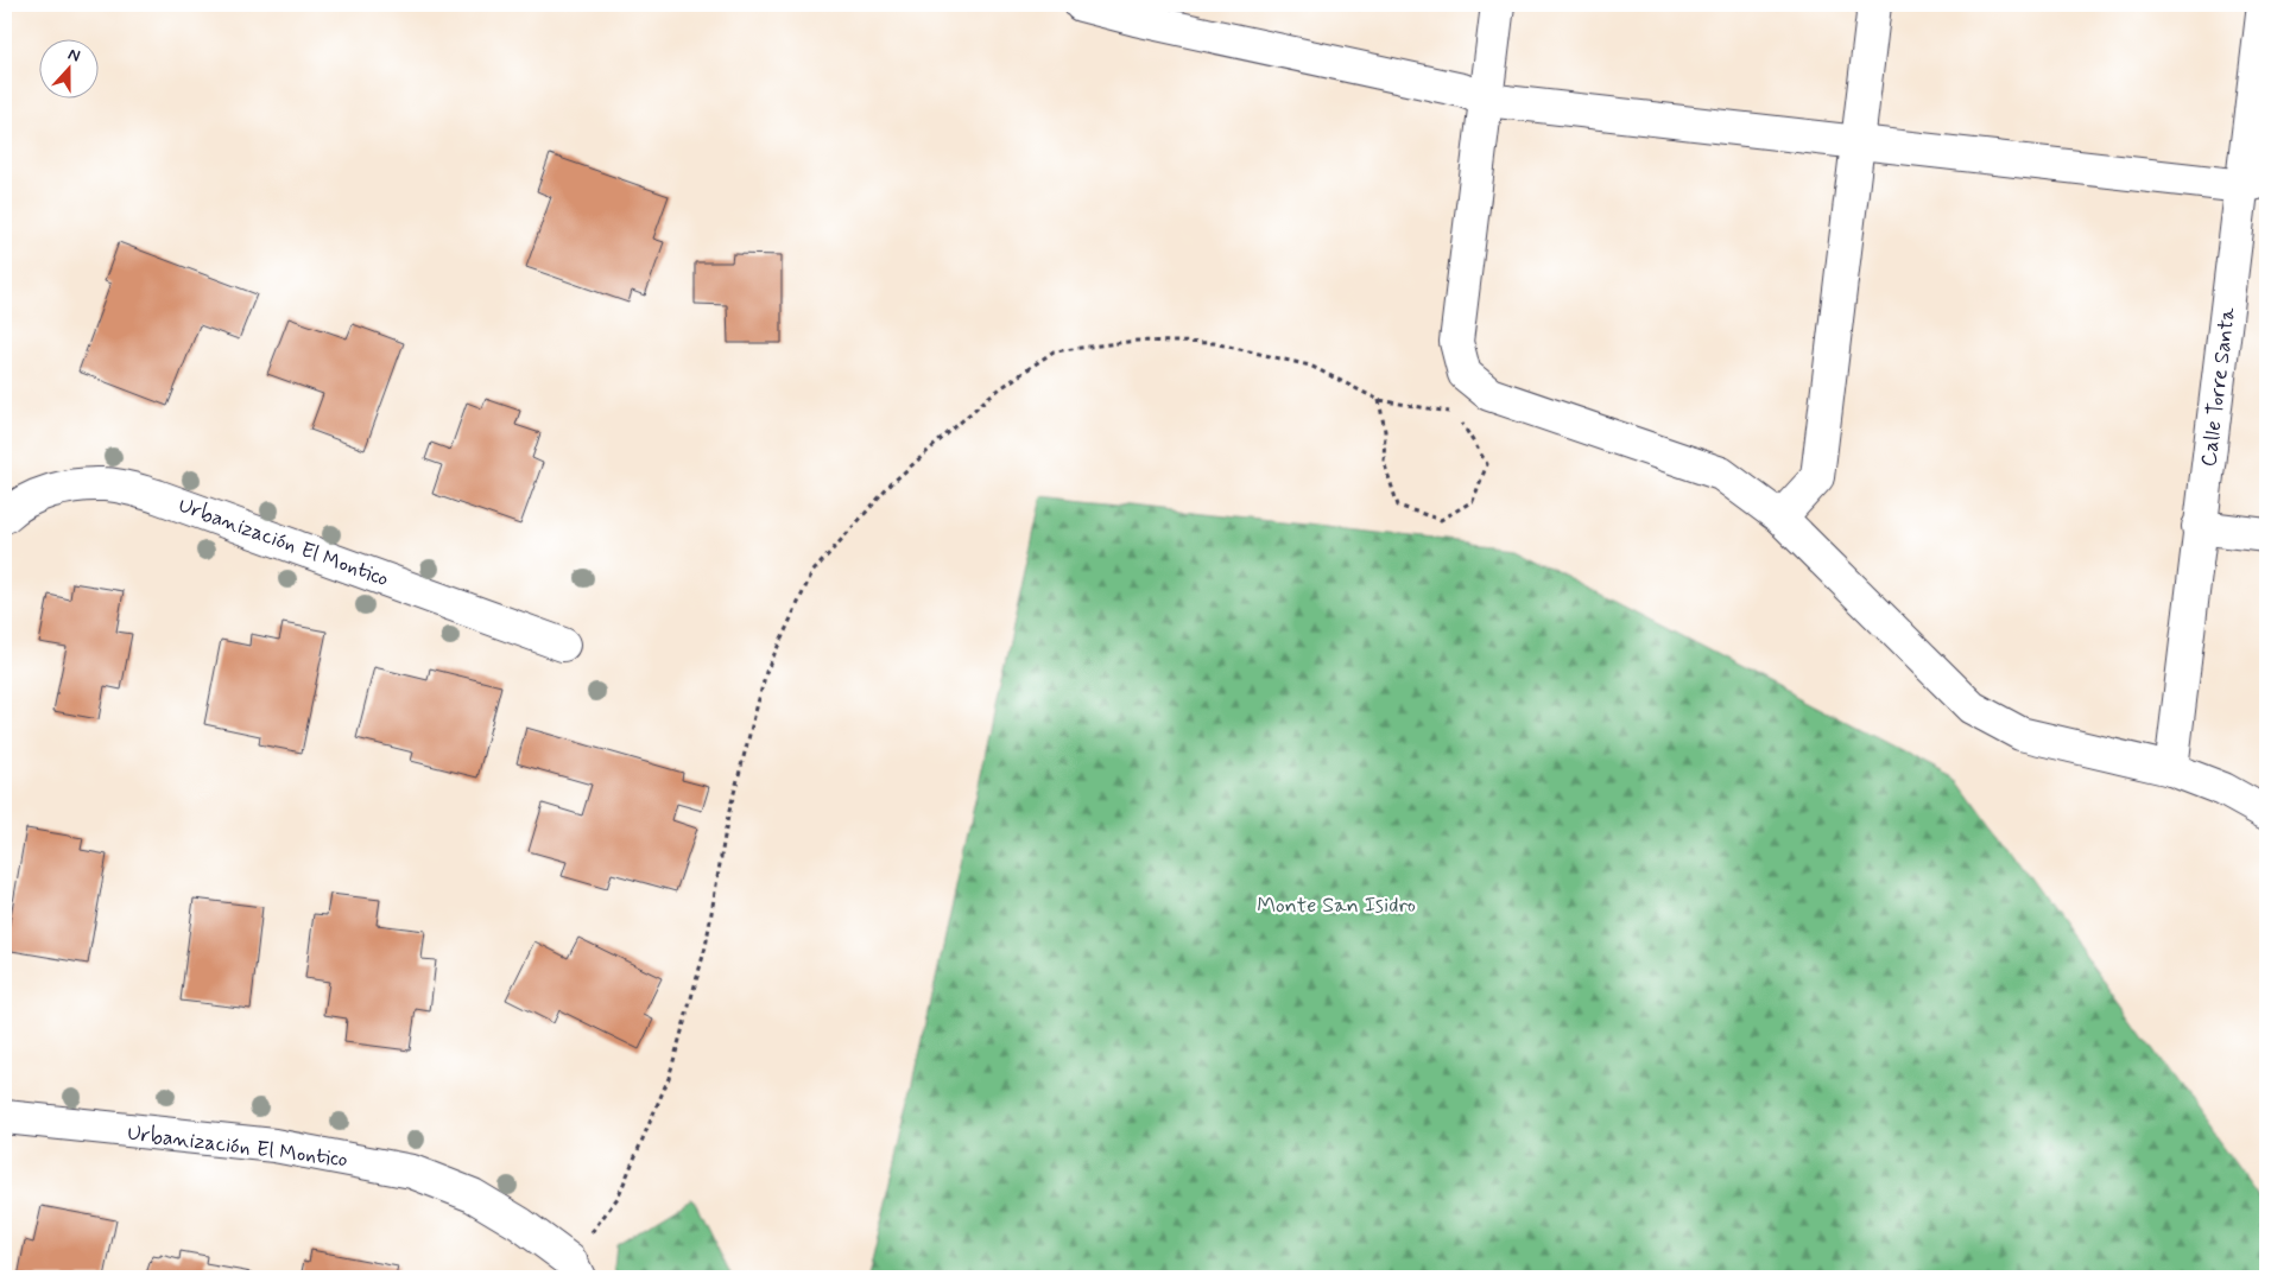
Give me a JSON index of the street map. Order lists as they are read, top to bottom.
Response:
{
  "streets": {
    "street": ["Calle Torre Santa", "Urbanización El Montico"]
  },
  "parks": ["Monte San Isidro"],
  "north": "top"
}
